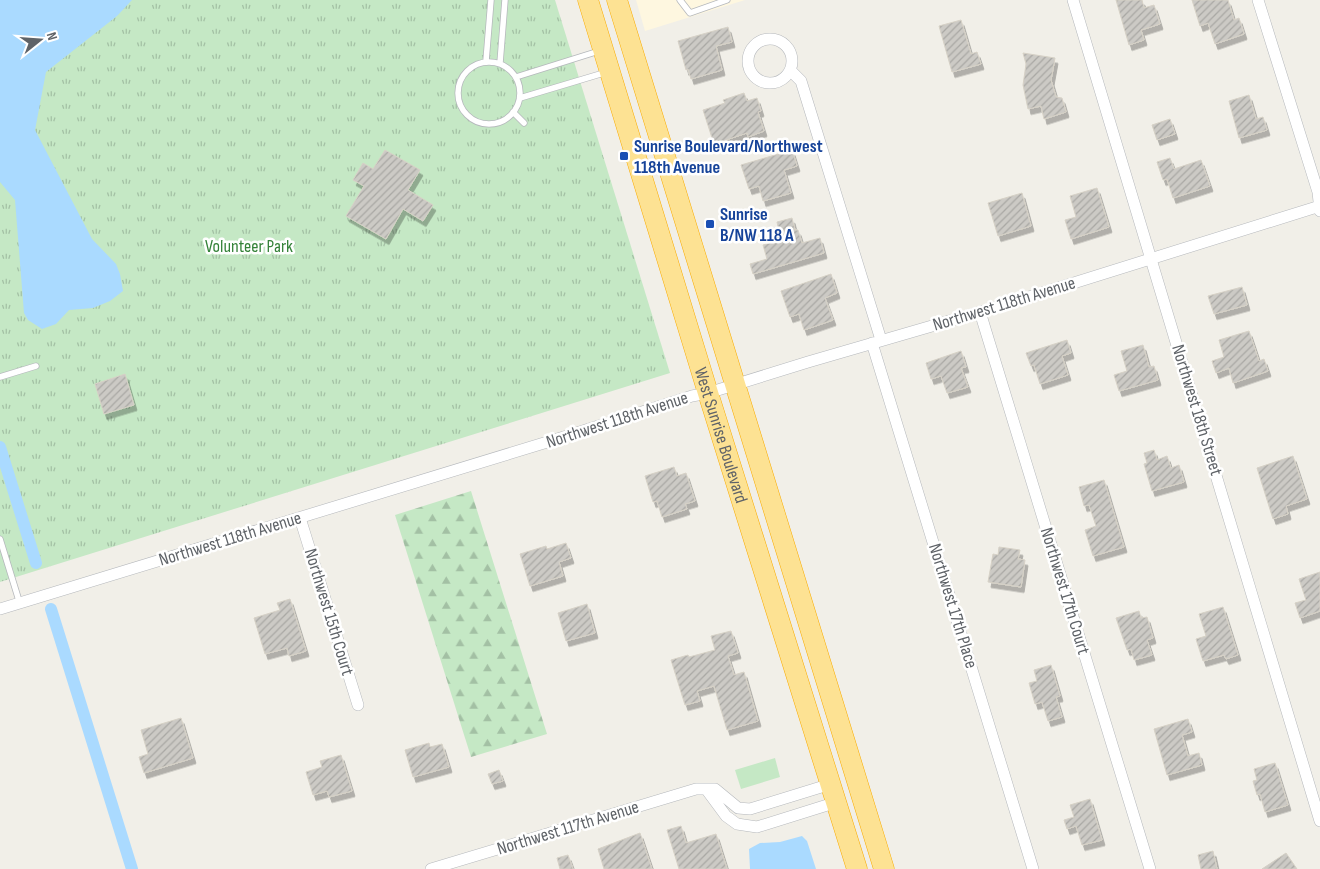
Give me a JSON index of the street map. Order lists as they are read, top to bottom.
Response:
{
  "streets": {
    "highway": ["West Sunrise Boulevard"],
    "street": [
      "Northwest 118th Avenue",
      "Northwest 18th Street",
      "Northwest 17th Court",
      "Northwest 17th Place",
      "Northwest 15th Court",
      "Northwest 117th Avenue"
    ]
  },
  "crossings": [
    ["Northwest 118th Avenue", "Northwest 18th Street"],
    ["Northwest 118th Avenue", "West Sunrise Boulevard"],
    ["Northwest 118th Avenue", "Northwest 17th Court"],
    ["Northwest 118th Avenue", "Northwest 17th Place"],
    ["Northwest 118th Avenue", "Northwest 15th Court"]
  ],
  "parks": ["Volunteer Park"],
  "places": {
    "transit": ["Sunrise Boulevard/Northwest 118th Avenue", "Sunrise B/NW 118 A"]
  },
  "north": "right"
}
